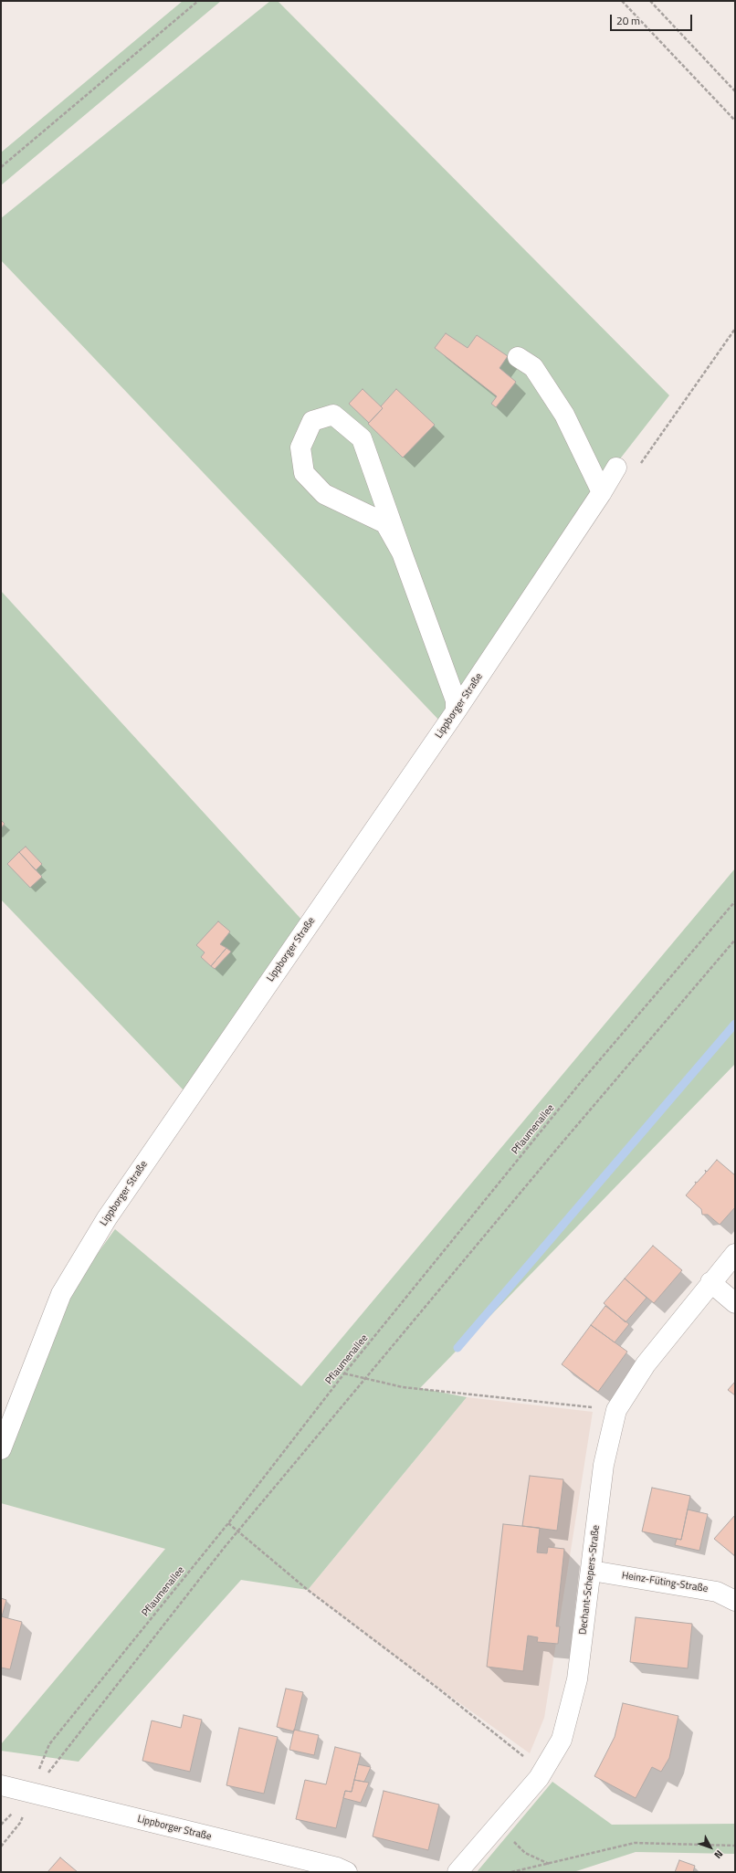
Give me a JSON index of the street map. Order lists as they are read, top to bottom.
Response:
{
  "streets": {
    "street": ["Lippborger Straße", "Dechant-Schepers-Straße", "Heinz-Füting-Straße"],
    "path": ["Pflaumenallee"]
  },
  "crossings": [
    ["Lippborger Straße", "Pflaumenallee"],
    ["Dechant-Schepers-Straße", "Heinz-Füting-Straße"]
  ],
  "scale_bar": "20 m",
  "north": "bottom right"
}
